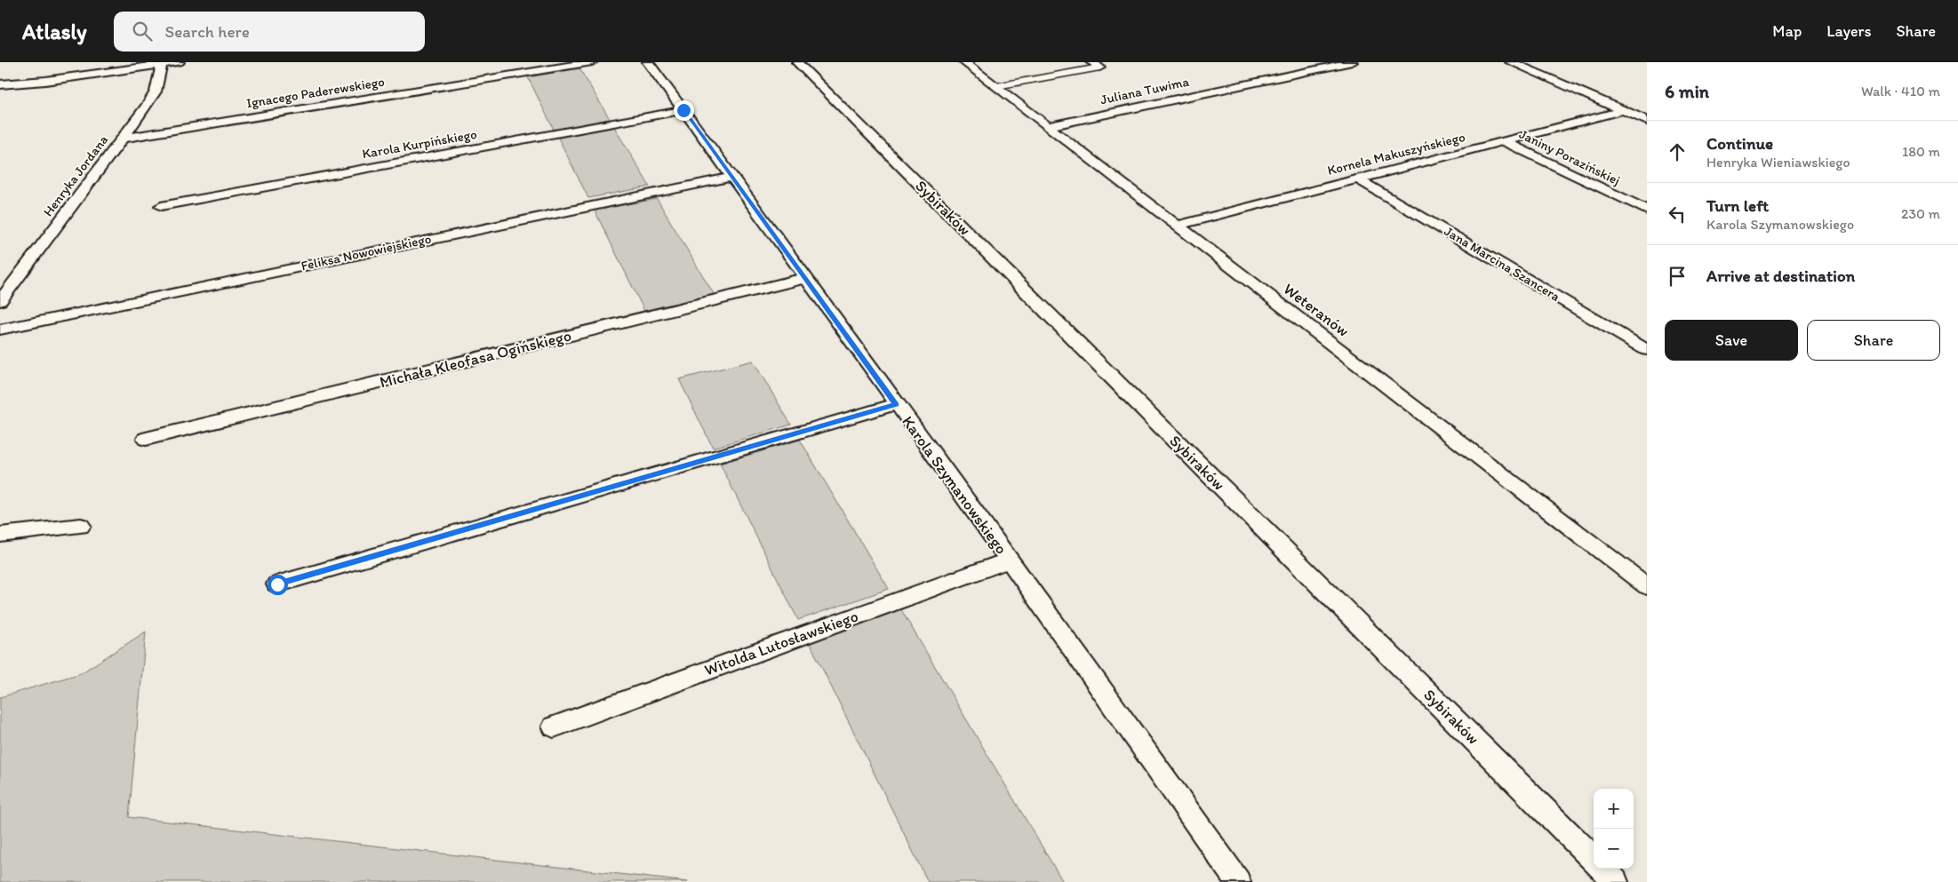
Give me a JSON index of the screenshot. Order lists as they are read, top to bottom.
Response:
{
  "streets": {
    "street": [
      "Juliana Tuwima",
      "Ignacego Paderewskiego",
      "Karola Kurpińskiego",
      "Kornela Makuszyńskiego",
      "Janiny Porazińskiej",
      "Henryka Jordana",
      "Sybiraków",
      "Feliksa Nowowiejskiego",
      "Jana Marcina Szancera",
      "Weteranów",
      "Michała Kleofasa Ogińskiego",
      "Karola Szymanowskiego",
      "Witolda Lutosławskiego"
    ]
  },
  "crossings": [
    ["Juliana Tuwima", "Weteranów"],
    ["Ignacego Paderewskiego", "Henryka Jordana"],
    ["Karola Kurpińskiego", "Karola Szymanowskiego"],
    ["Kornela Makuszyńskiego", "Janiny Porazińskiej"],
    ["Kornela Makuszyńskiego", "Jana Marcina Szancera"],
    ["Kornela Makuszyńskiego", "Weteranów"],
    ["Feliksa Nowowiejskiego", "Karola Szymanowskiego"],
    ["Michała Kleofasa Ogińskiego", "Karola Szymanowskiego"],
    ["Karola Szymanowskiego", "Witolda Lutosławskiego"]
  ],
  "page": {
    "header": "Atlasly",
    "search": "Search here",
    "nav": ["Map", "Layers", "Share"],
    "heading": ["6 min", "Walk · 410 m"],
    "list": [
      ["Continue", "Henryka Wieniawskiego", "180 m"],
      ["Turn left", "Karola Szymanowskiego", "230 m"],
      "Arrive at destination"
    ],
    "buttons": ["Save", "Share"],
    "map_buttons": ["+", "−"]
  }
}
